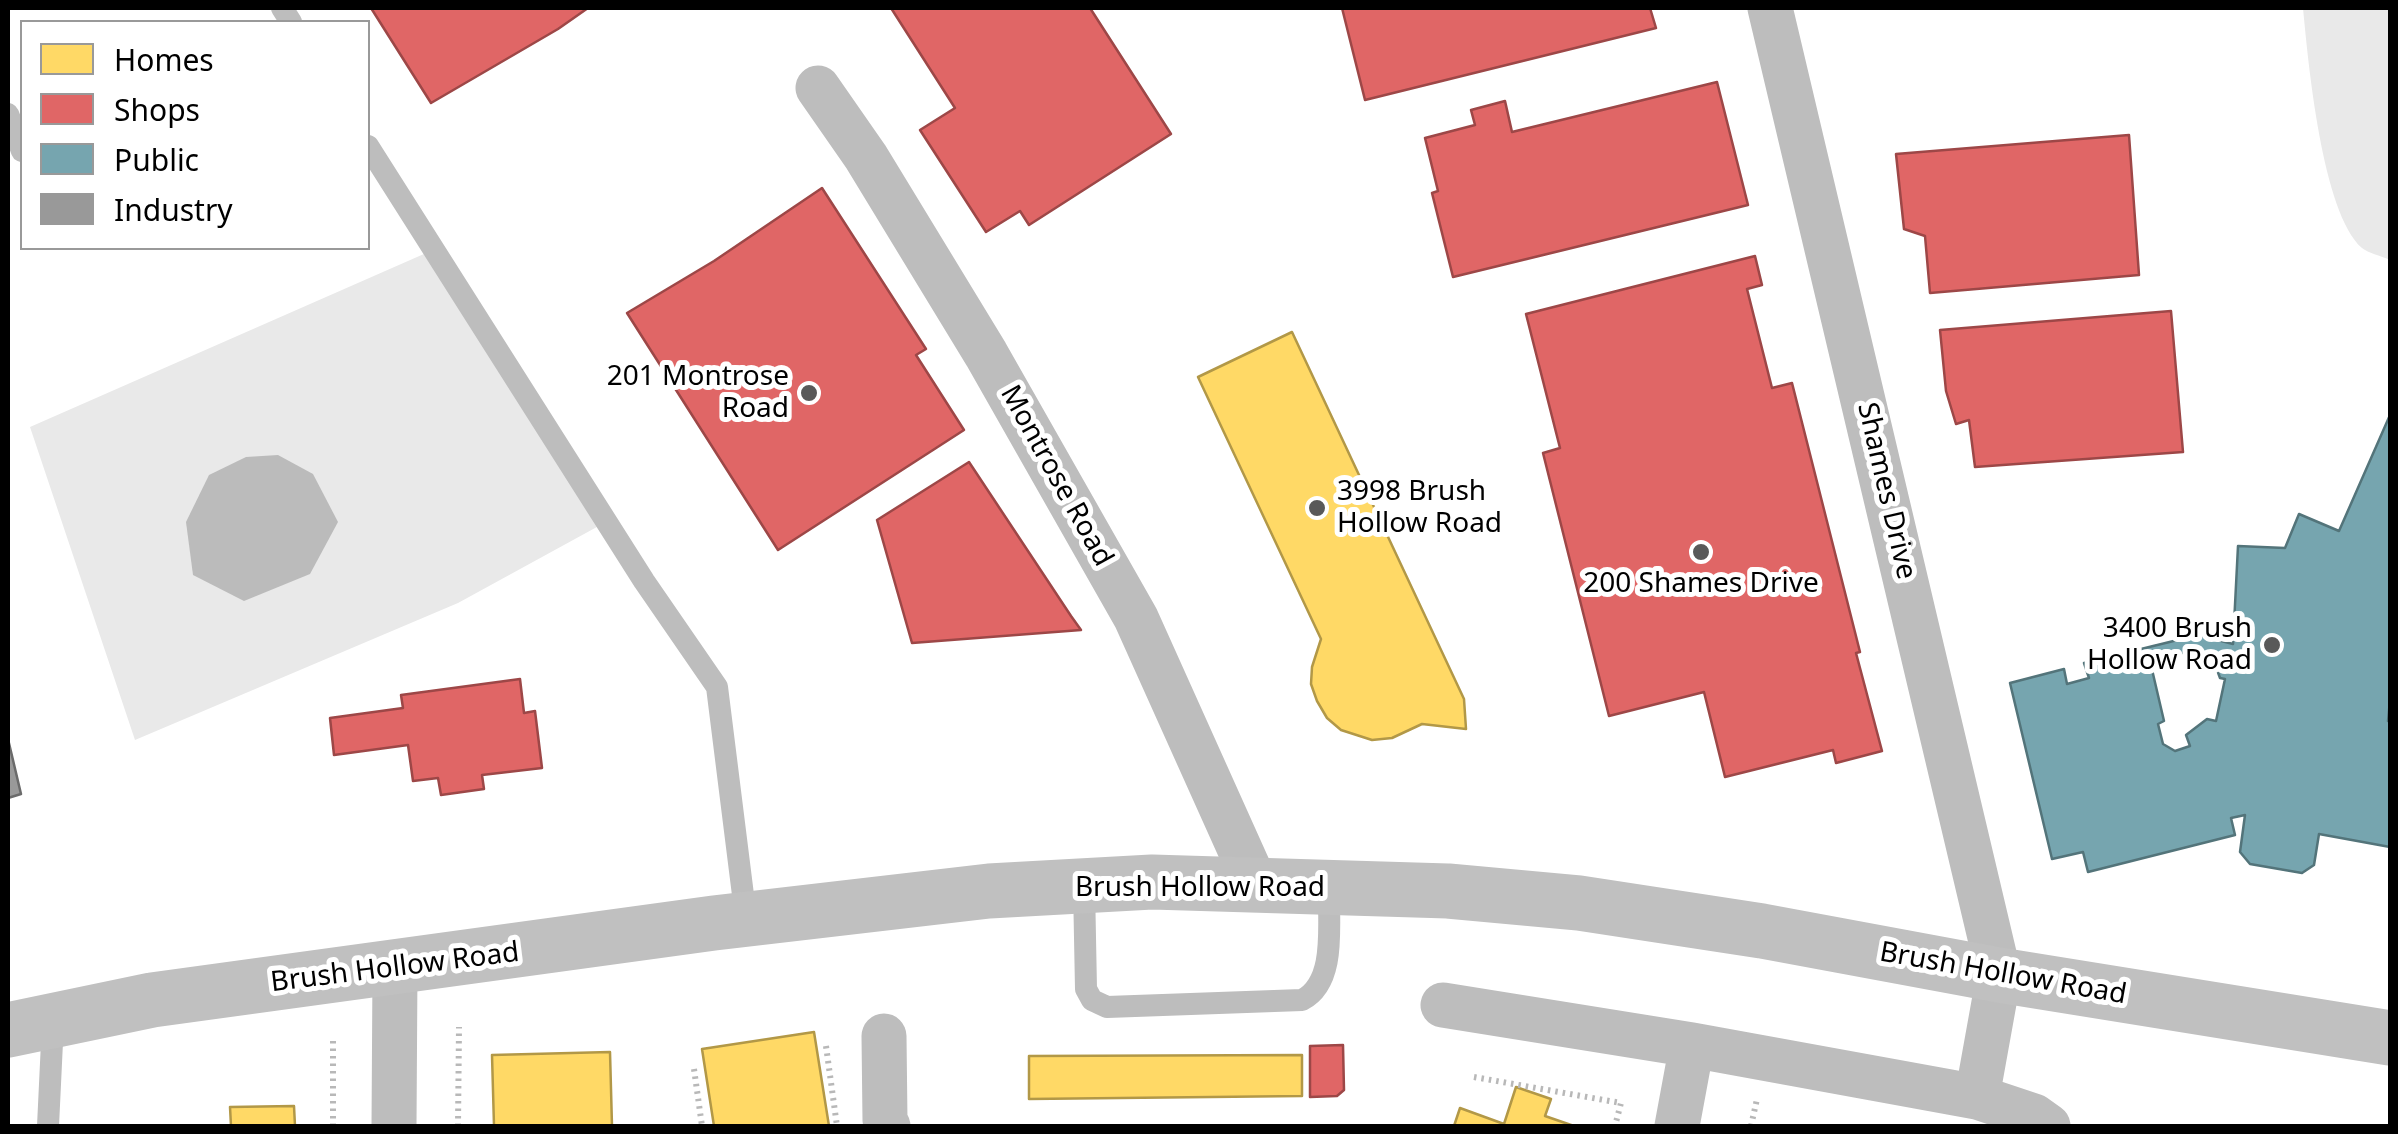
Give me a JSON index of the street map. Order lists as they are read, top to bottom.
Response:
{
  "streets": {
    "main road": ["Brush Hollow Road"],
    "street": ["Montrose Road", "Shames Drive"]
  },
  "crossings": [
    ["Montrose Road", "Brush Hollow Road"],
    ["Shames Drive", "Brush Hollow Road"]
  ],
  "places": [
    "201 Montrose Road",
    "3998 Brush Hollow Road",
    "200 Shames Drive",
    "3400 Brush Hollow Road"
  ],
  "legend": [
    "Homes",
    "Shops",
    "Public",
    "Industry"
  ]
}
